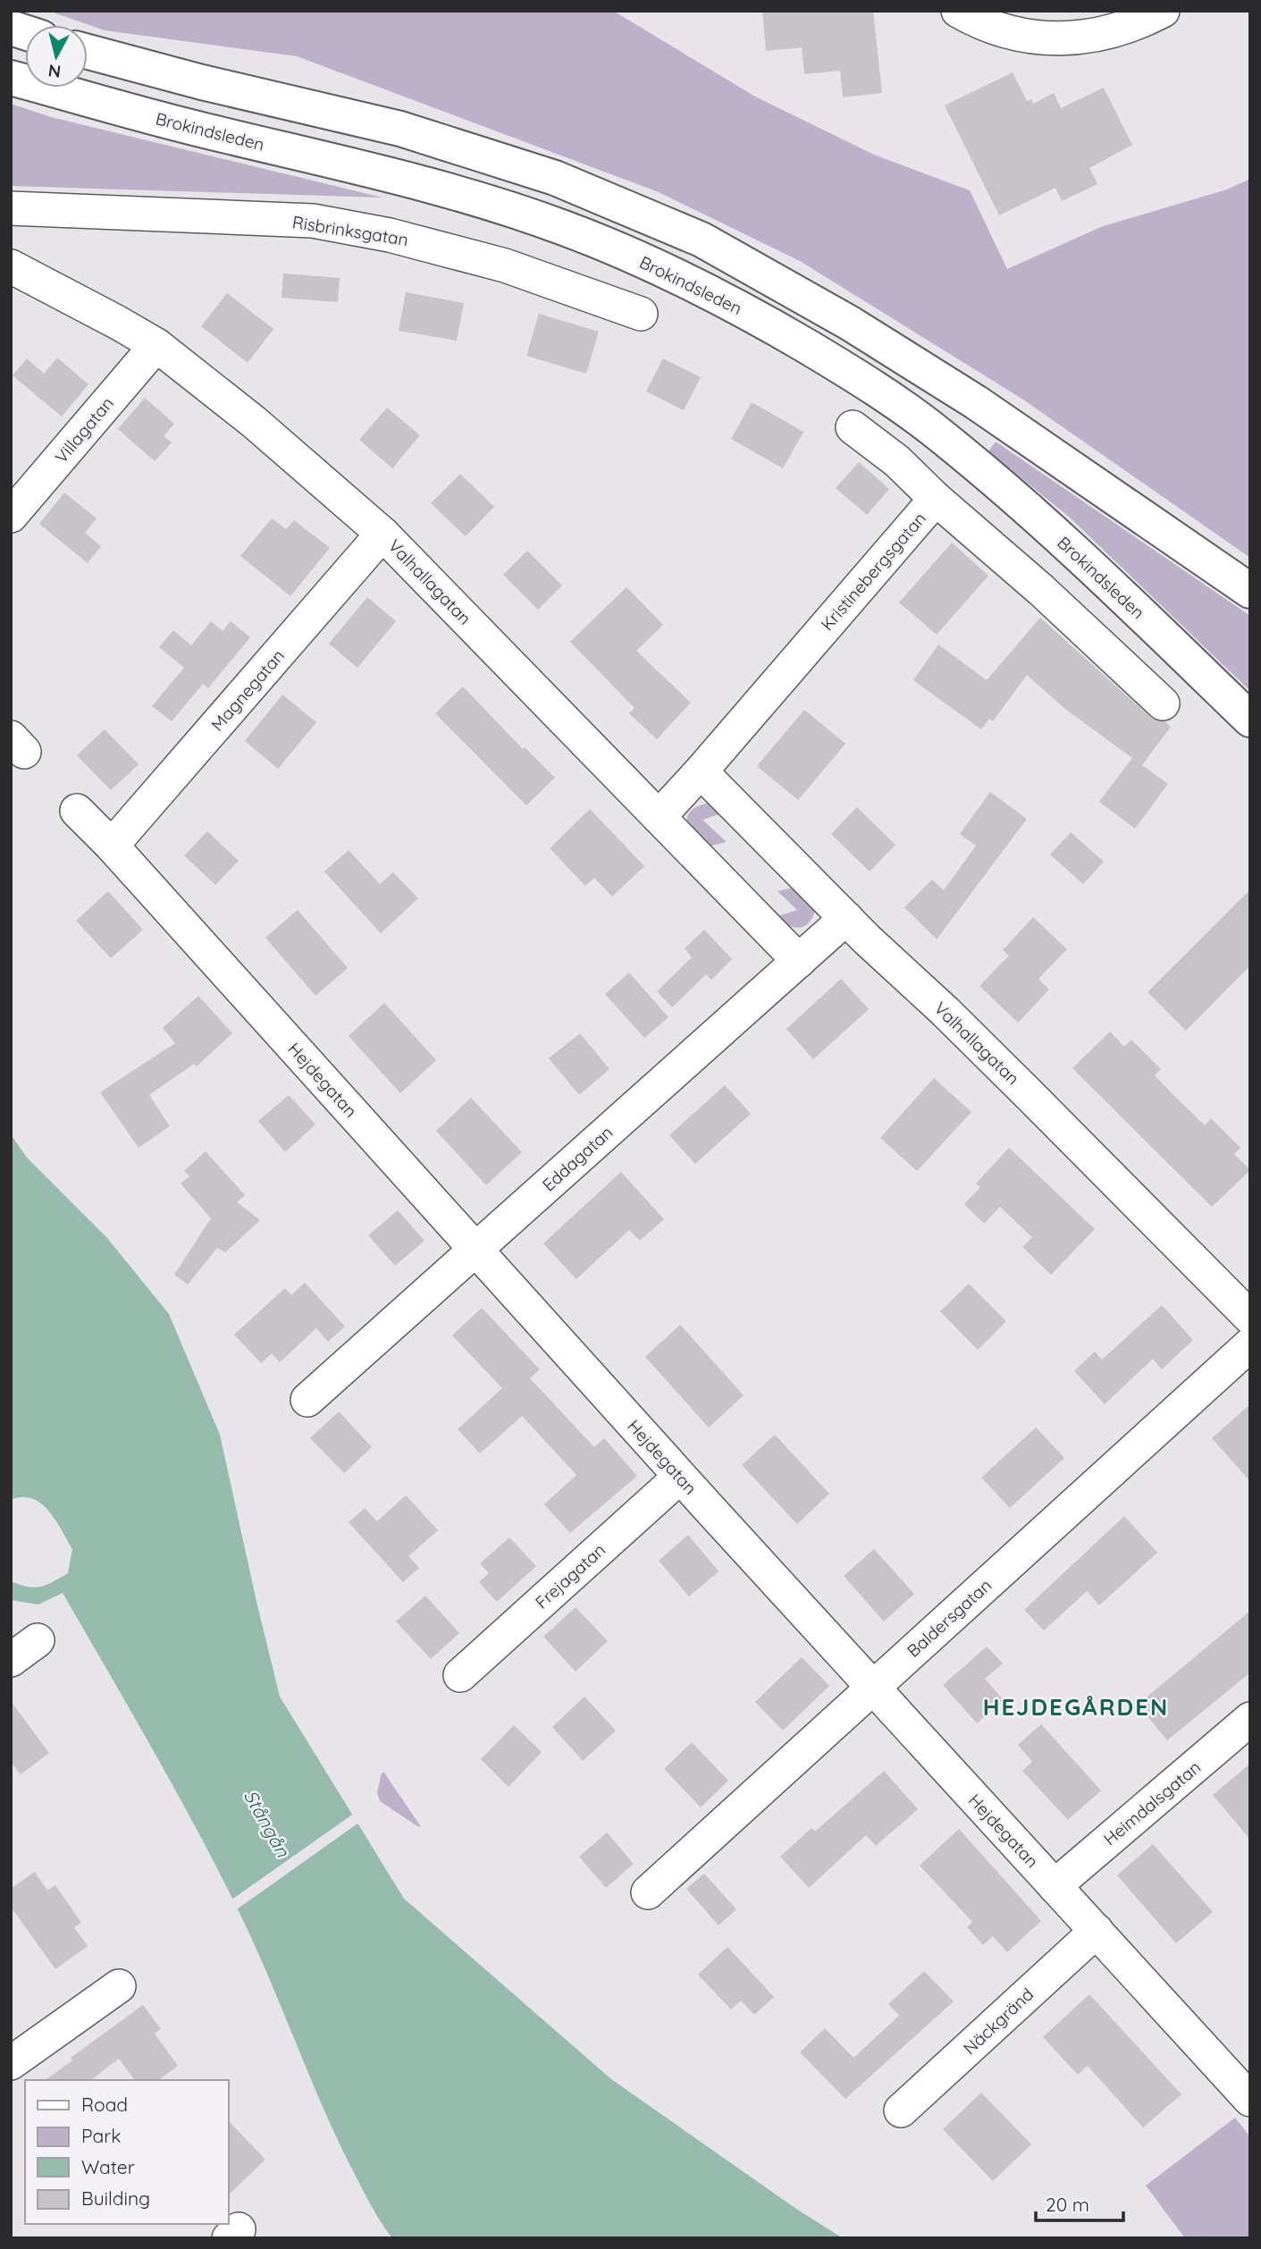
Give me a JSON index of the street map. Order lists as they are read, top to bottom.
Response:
{
  "streets": {
    "main road": ["Brokindsleden"],
    "street": [
      "Risbrinksgatan",
      "Villagatan",
      "Kristinebergsgatan",
      "Valhallagatan",
      "Magnegatan",
      "Hejdegatan",
      "Eddagatan",
      "Frejagatan",
      "Baldersgatan",
      "Heimdalsgatan",
      "Näckgränd"
    ]
  },
  "crossings": [
    ["Villagatan", "Valhallagatan"],
    ["Kristinebergsgatan", "Valhallagatan"],
    ["Valhallagatan", "Magnegatan"],
    ["Valhallagatan", "Eddagatan"],
    ["Magnegatan", "Hejdegatan"],
    ["Hejdegatan", "Eddagatan"],
    ["Hejdegatan", "Frejagatan"],
    ["Hejdegatan", "Baldersgatan"],
    ["Hejdegatan", "Heimdalsgatan"],
    ["Hejdegatan", "Näckgränd"]
  ],
  "districts": ["HEJDEGÅRDEN"],
  "water": ["Stångån"],
  "legend": [
    "Road",
    "Park",
    "Water",
    "Building"
  ],
  "scale_bar": "20 m",
  "north": "bottom"
}
